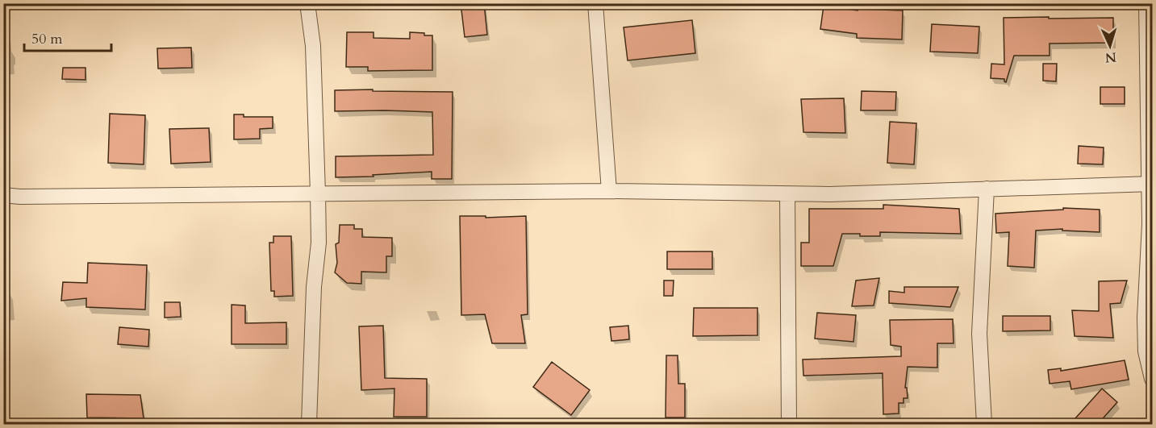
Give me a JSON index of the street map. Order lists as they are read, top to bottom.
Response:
{
  "scale_bar": "50 m",
  "north": "bottom"
}
